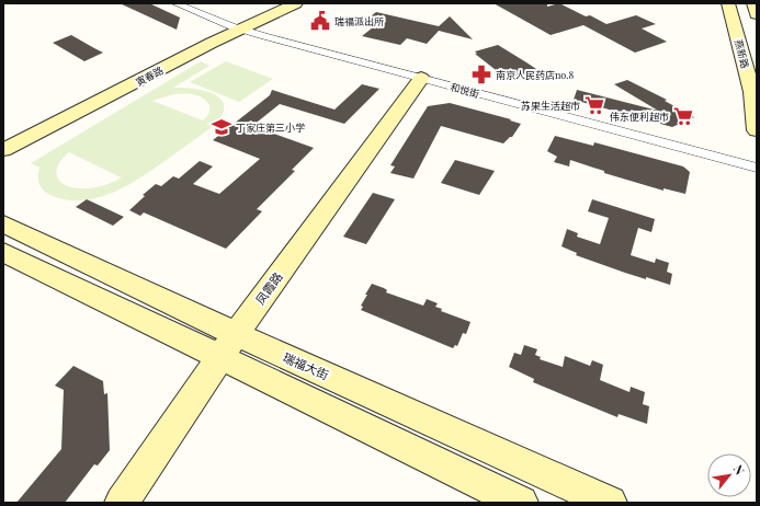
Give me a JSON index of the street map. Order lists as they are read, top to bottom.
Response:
{
  "streets": {
    "street": [
      "燕新路",
      "寅春路",
      "和悦街",
      "凤霞路",
      "瑞福大街"
    ]
  },
  "crossings": [
    ["寅春路", "和悦街"],
    ["和悦街", "凤霞路"],
    ["凤霞路", "瑞福大街"]
  ],
  "places": {
    "public building": ["瑞福派出所"],
    "pharmacy": ["南京人民药店no.8"],
    "supermarket": ["苏果生活超市", "伟东便利超市"],
    "school or university": ["丁家庄第三小学"]
  },
  "north": "top right"
}
